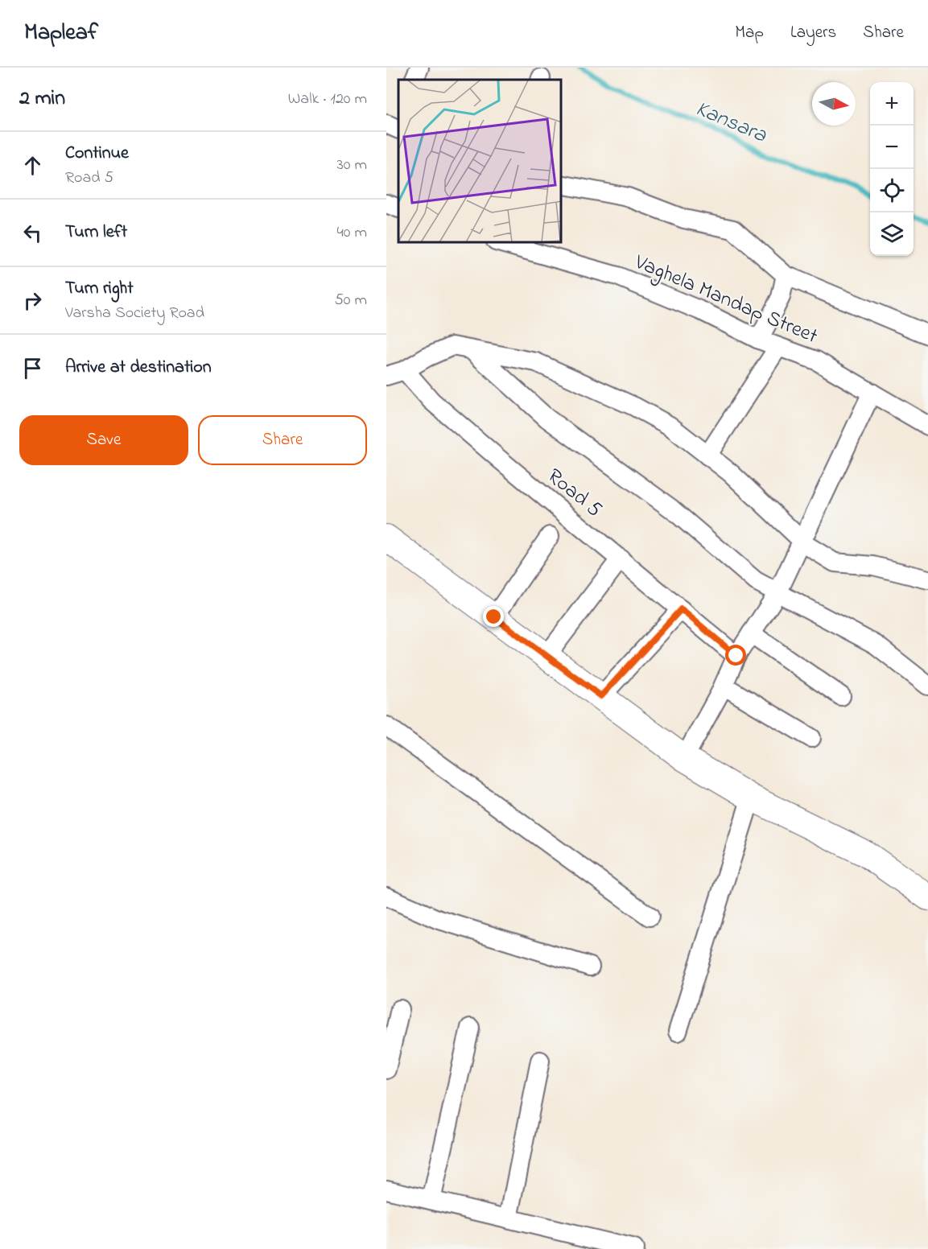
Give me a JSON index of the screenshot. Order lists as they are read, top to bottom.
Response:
{
  "streets": {
    "street": ["Vaghela Mandap Street", "Road 5"]
  },
  "water": ["Kansara"],
  "north": "right",
  "page": {
    "header": "Mapleaf",
    "nav": ["Map", "Layers", "Share"],
    "heading": ["2 min", "Walk · 120 m"],
    "map_buttons": ["+", "−"],
    "list": [
      ["Continue", "Road 5", "30 m"],
      ["Turn left", "40 m"],
      ["Turn right", "Varsha Society Road", "50 m"],
      "Arrive at destination"
    ],
    "buttons": ["Save", "Share"]
  }
}
